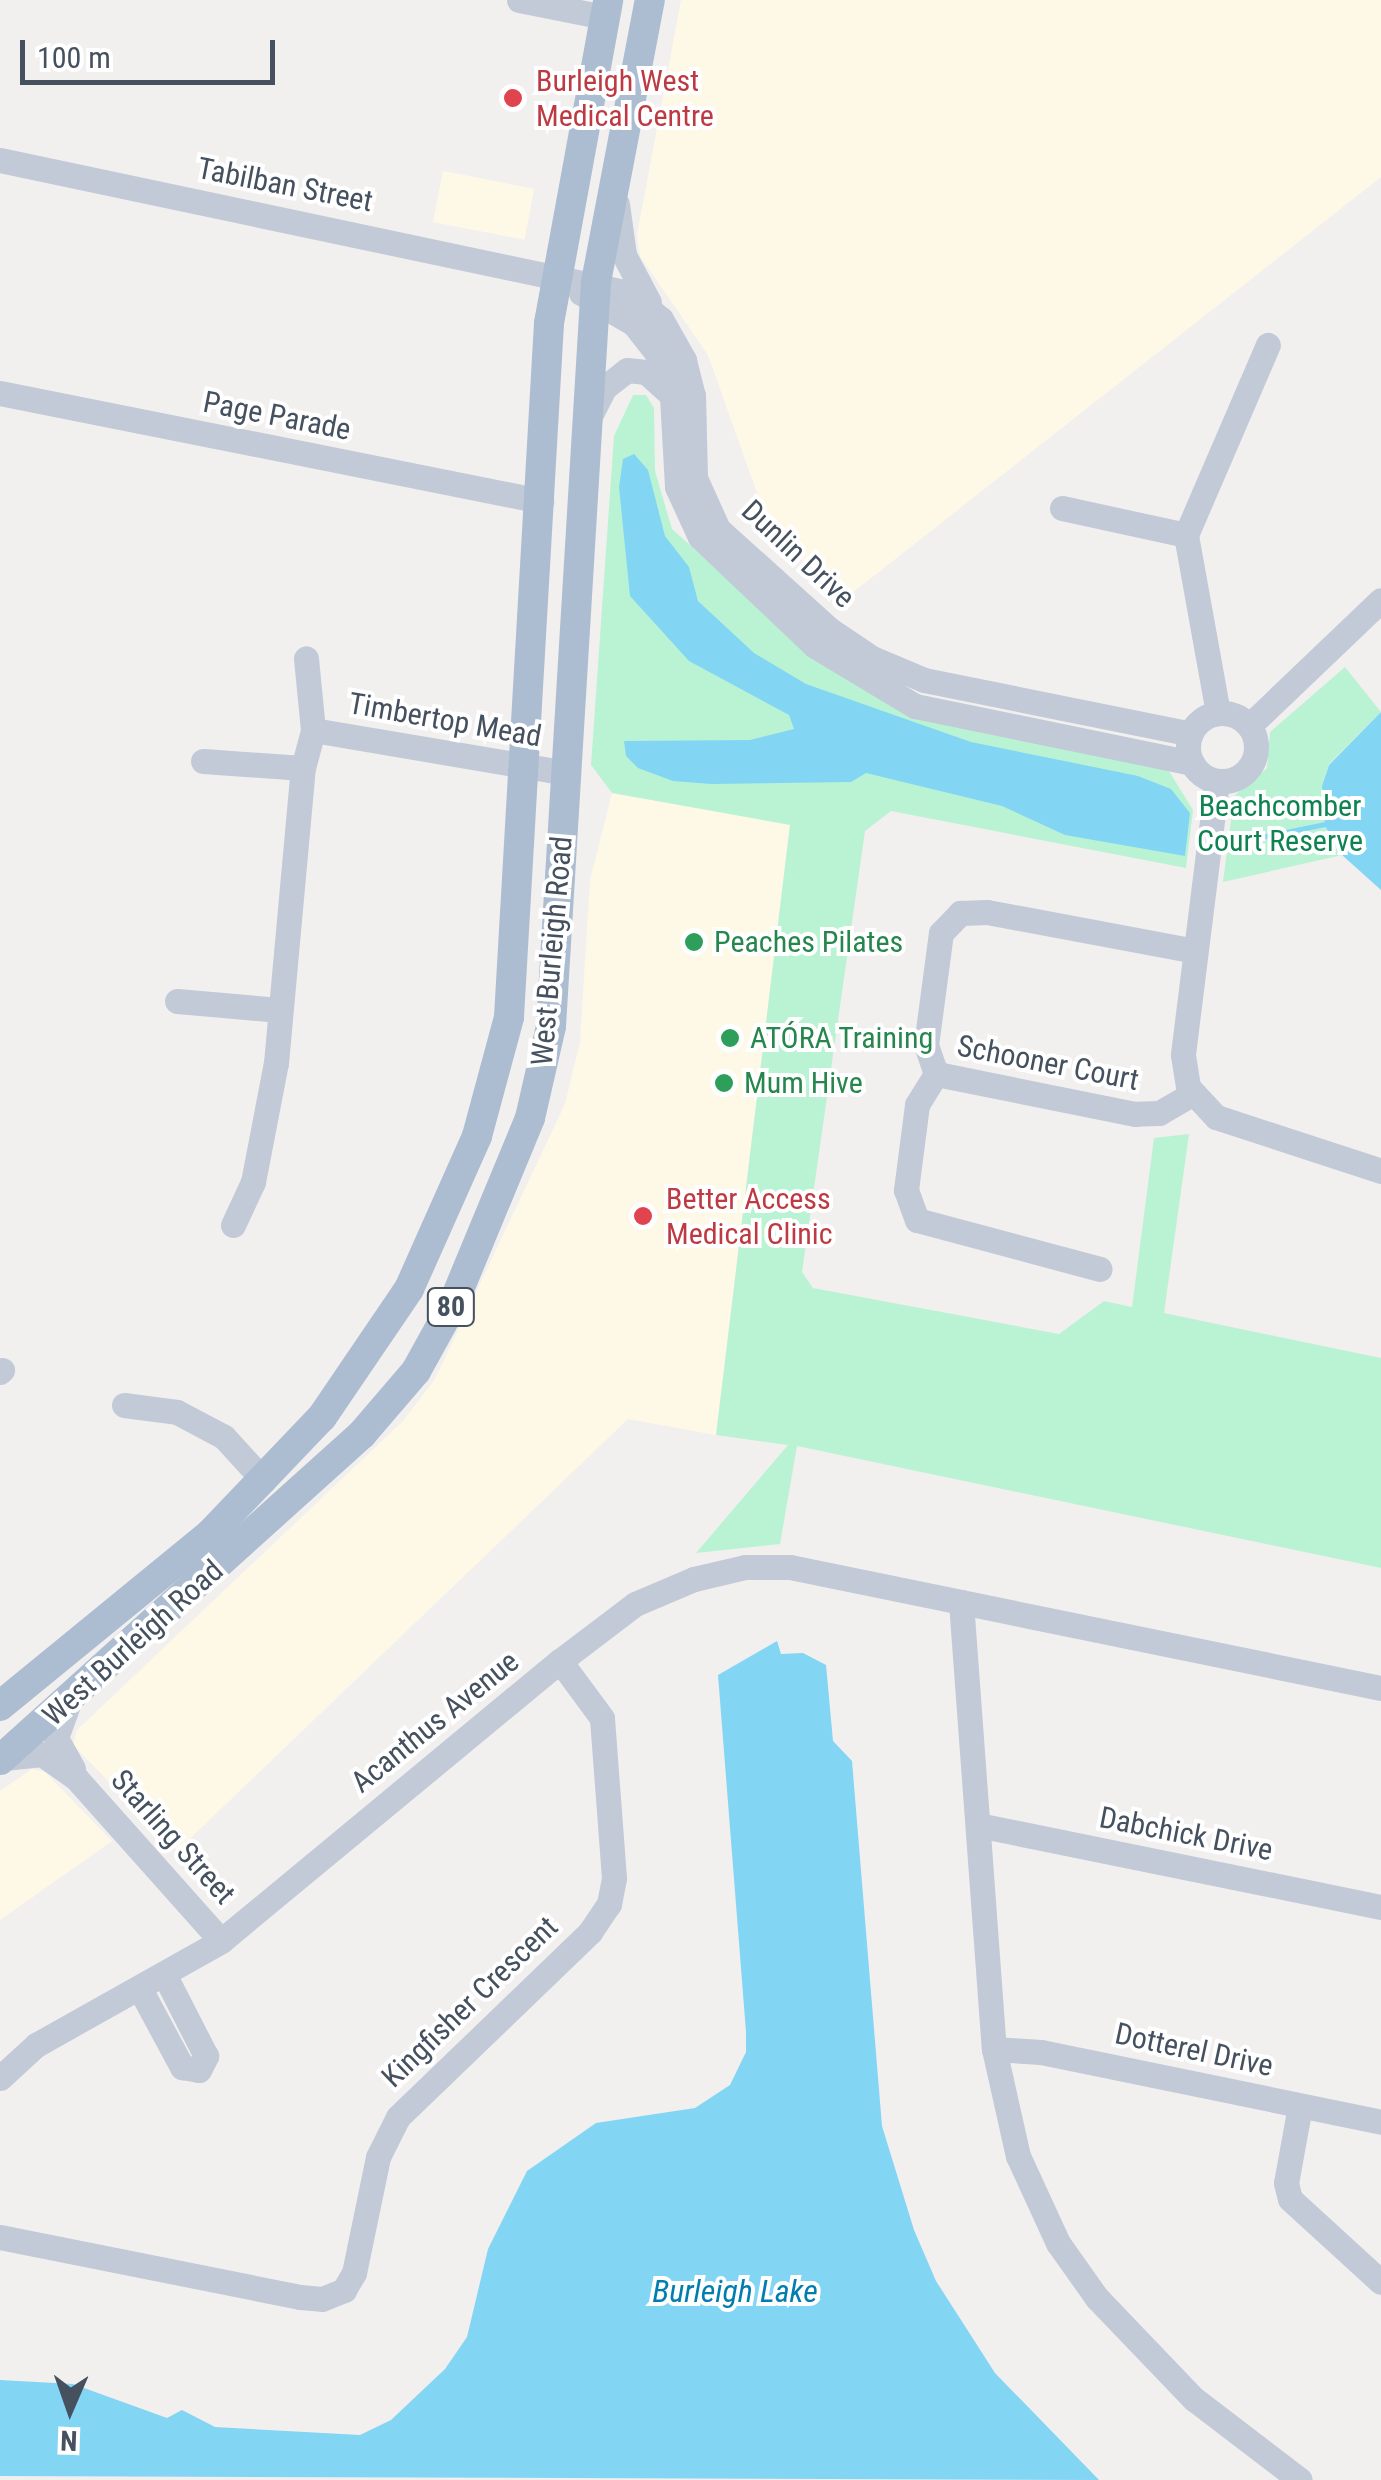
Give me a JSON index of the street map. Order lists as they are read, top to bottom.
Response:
{
  "streets": {
    "main road": ["West Burleigh Road", "80"],
    "street": [
      "Tabilban Street",
      "Page Parade",
      "Dunlin Drive",
      "Timbertop Mead",
      "Schooner Court",
      "Acanthus Avenue",
      "Dabchick Drive",
      "Starling Street",
      "Kingfisher Crescent",
      "Dotterel Drive"
    ]
  },
  "crossings": [
    ["Tabilban Street", "Dunlin Drive"],
    ["Tabilban Street", "West Burleigh Road"],
    ["Page Parade", "West Burleigh Road"],
    ["Dunlin Drive", "West Burleigh Road"],
    ["Timbertop Mead", "West Burleigh Road"],
    ["West Burleigh Road", "Starling Street"],
    ["Acanthus Avenue", "Starling Street"],
    ["Acanthus Avenue", "Kingfisher Crescent"]
  ],
  "water": ["Burleigh Lake"],
  "parks": ["Beachcomber Court Reserve"],
  "places": [
    "Burleigh West Medical Centre",
    "Peaches Pilates",
    "ATÓRA Training",
    "Mum Hive",
    "Better Access Medical Clinic"
  ],
  "scale_bar": "100 m",
  "north": "bottom"
}
